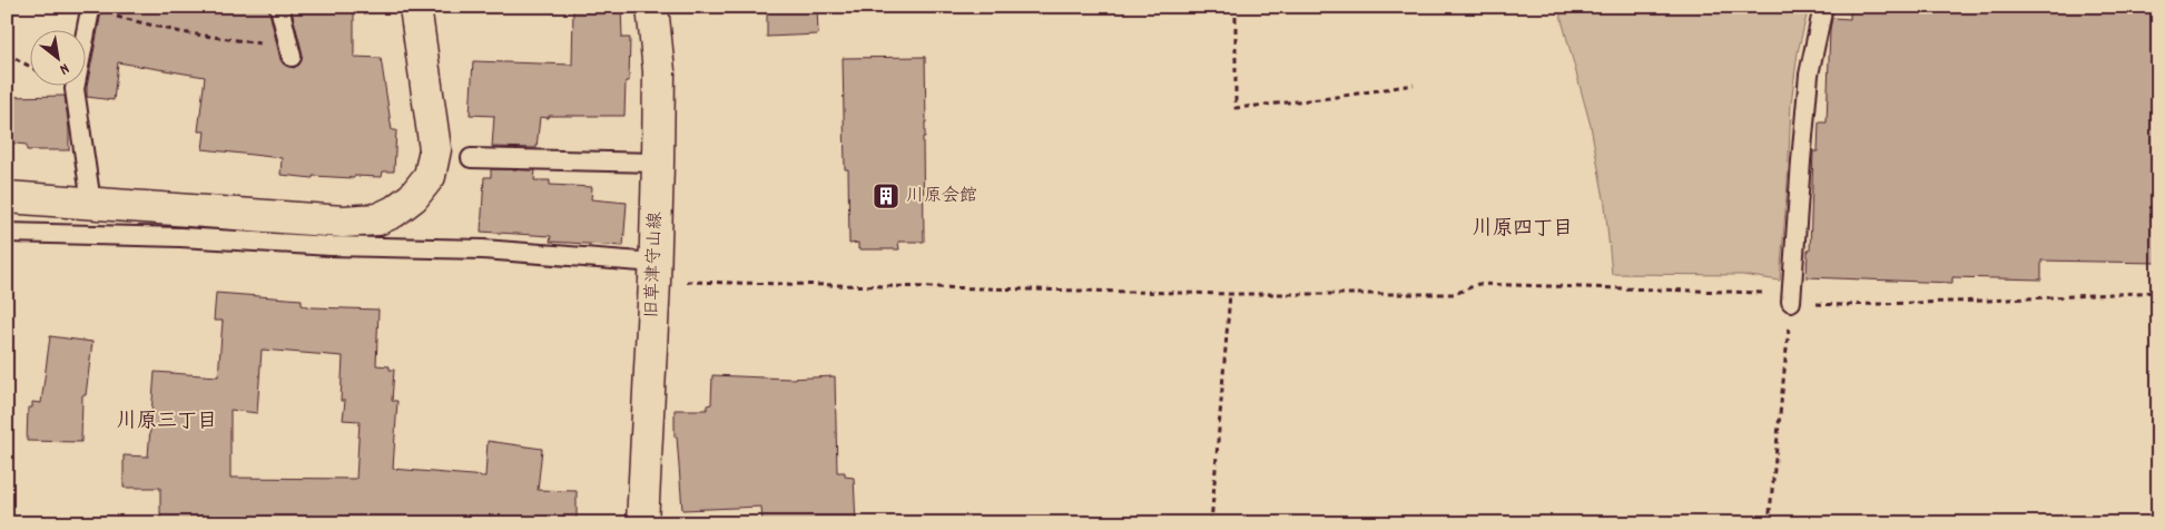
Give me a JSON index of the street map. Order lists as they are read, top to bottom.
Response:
{
  "streets": {
    "street": ["旧草津守山線"]
  },
  "districts": ["川原四丁目", "川原三丁目"],
  "places": {
    "building": ["川原会館"]
  },
  "north": "bottom right"
}
